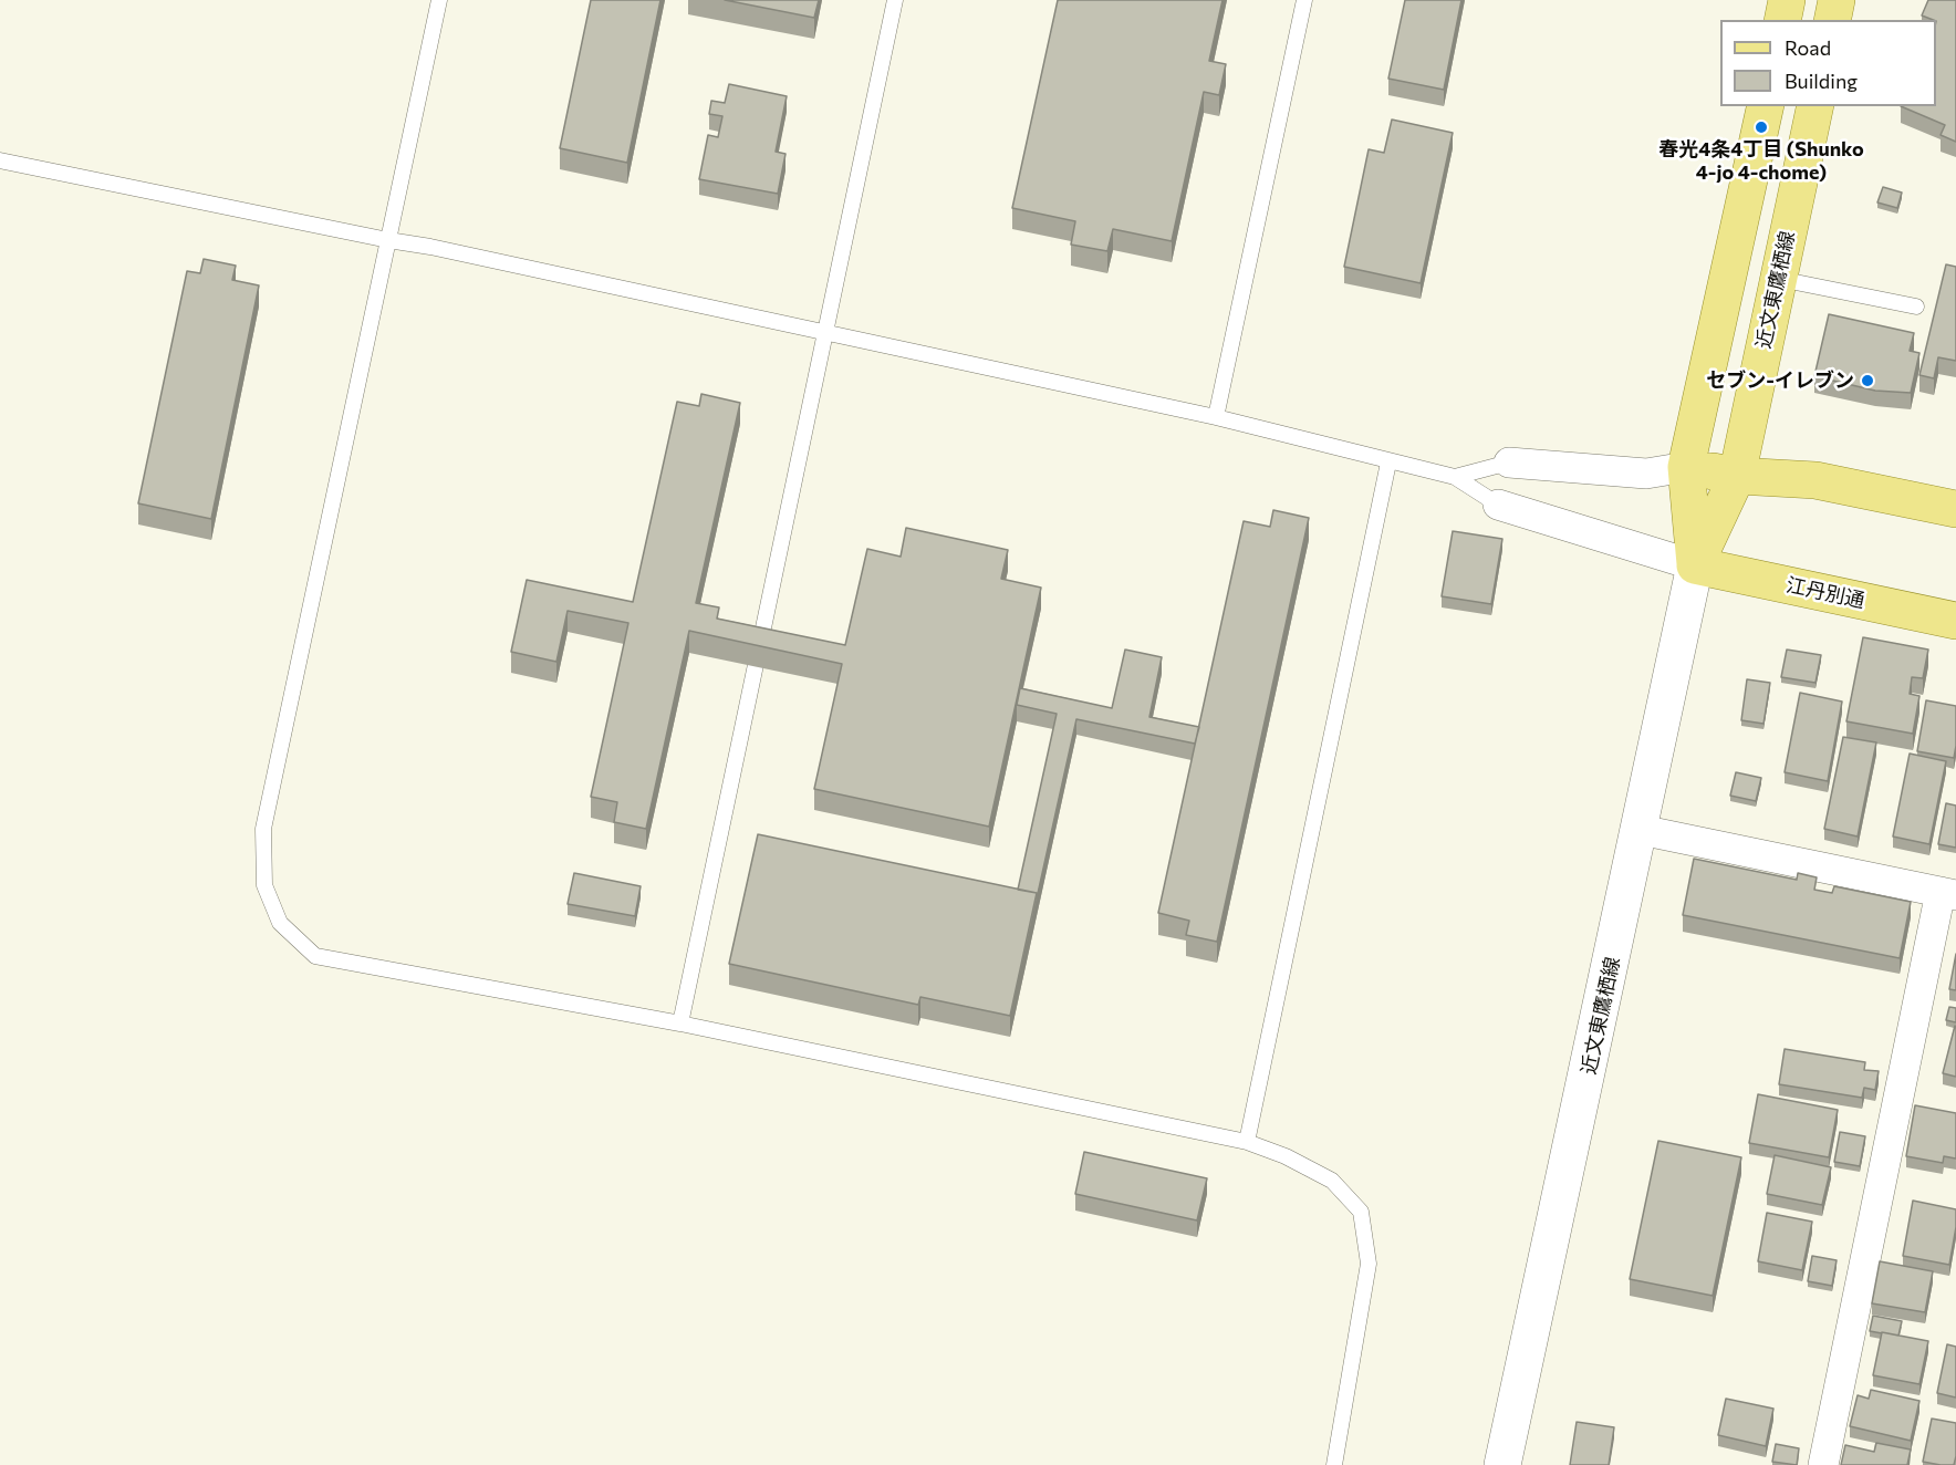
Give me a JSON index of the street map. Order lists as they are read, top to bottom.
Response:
{
  "streets": {
    "main road": ["近文東鷹栖線", "江丹別通"]
  },
  "crossings": [
    ["近文東鷹栖線", "江丹別通"]
  ],
  "places": ["春光4条4丁目 (Shunko 4-jo 4-chome)", "セブン-イレブン"],
  "legend": ["Road", "Building"]
}
